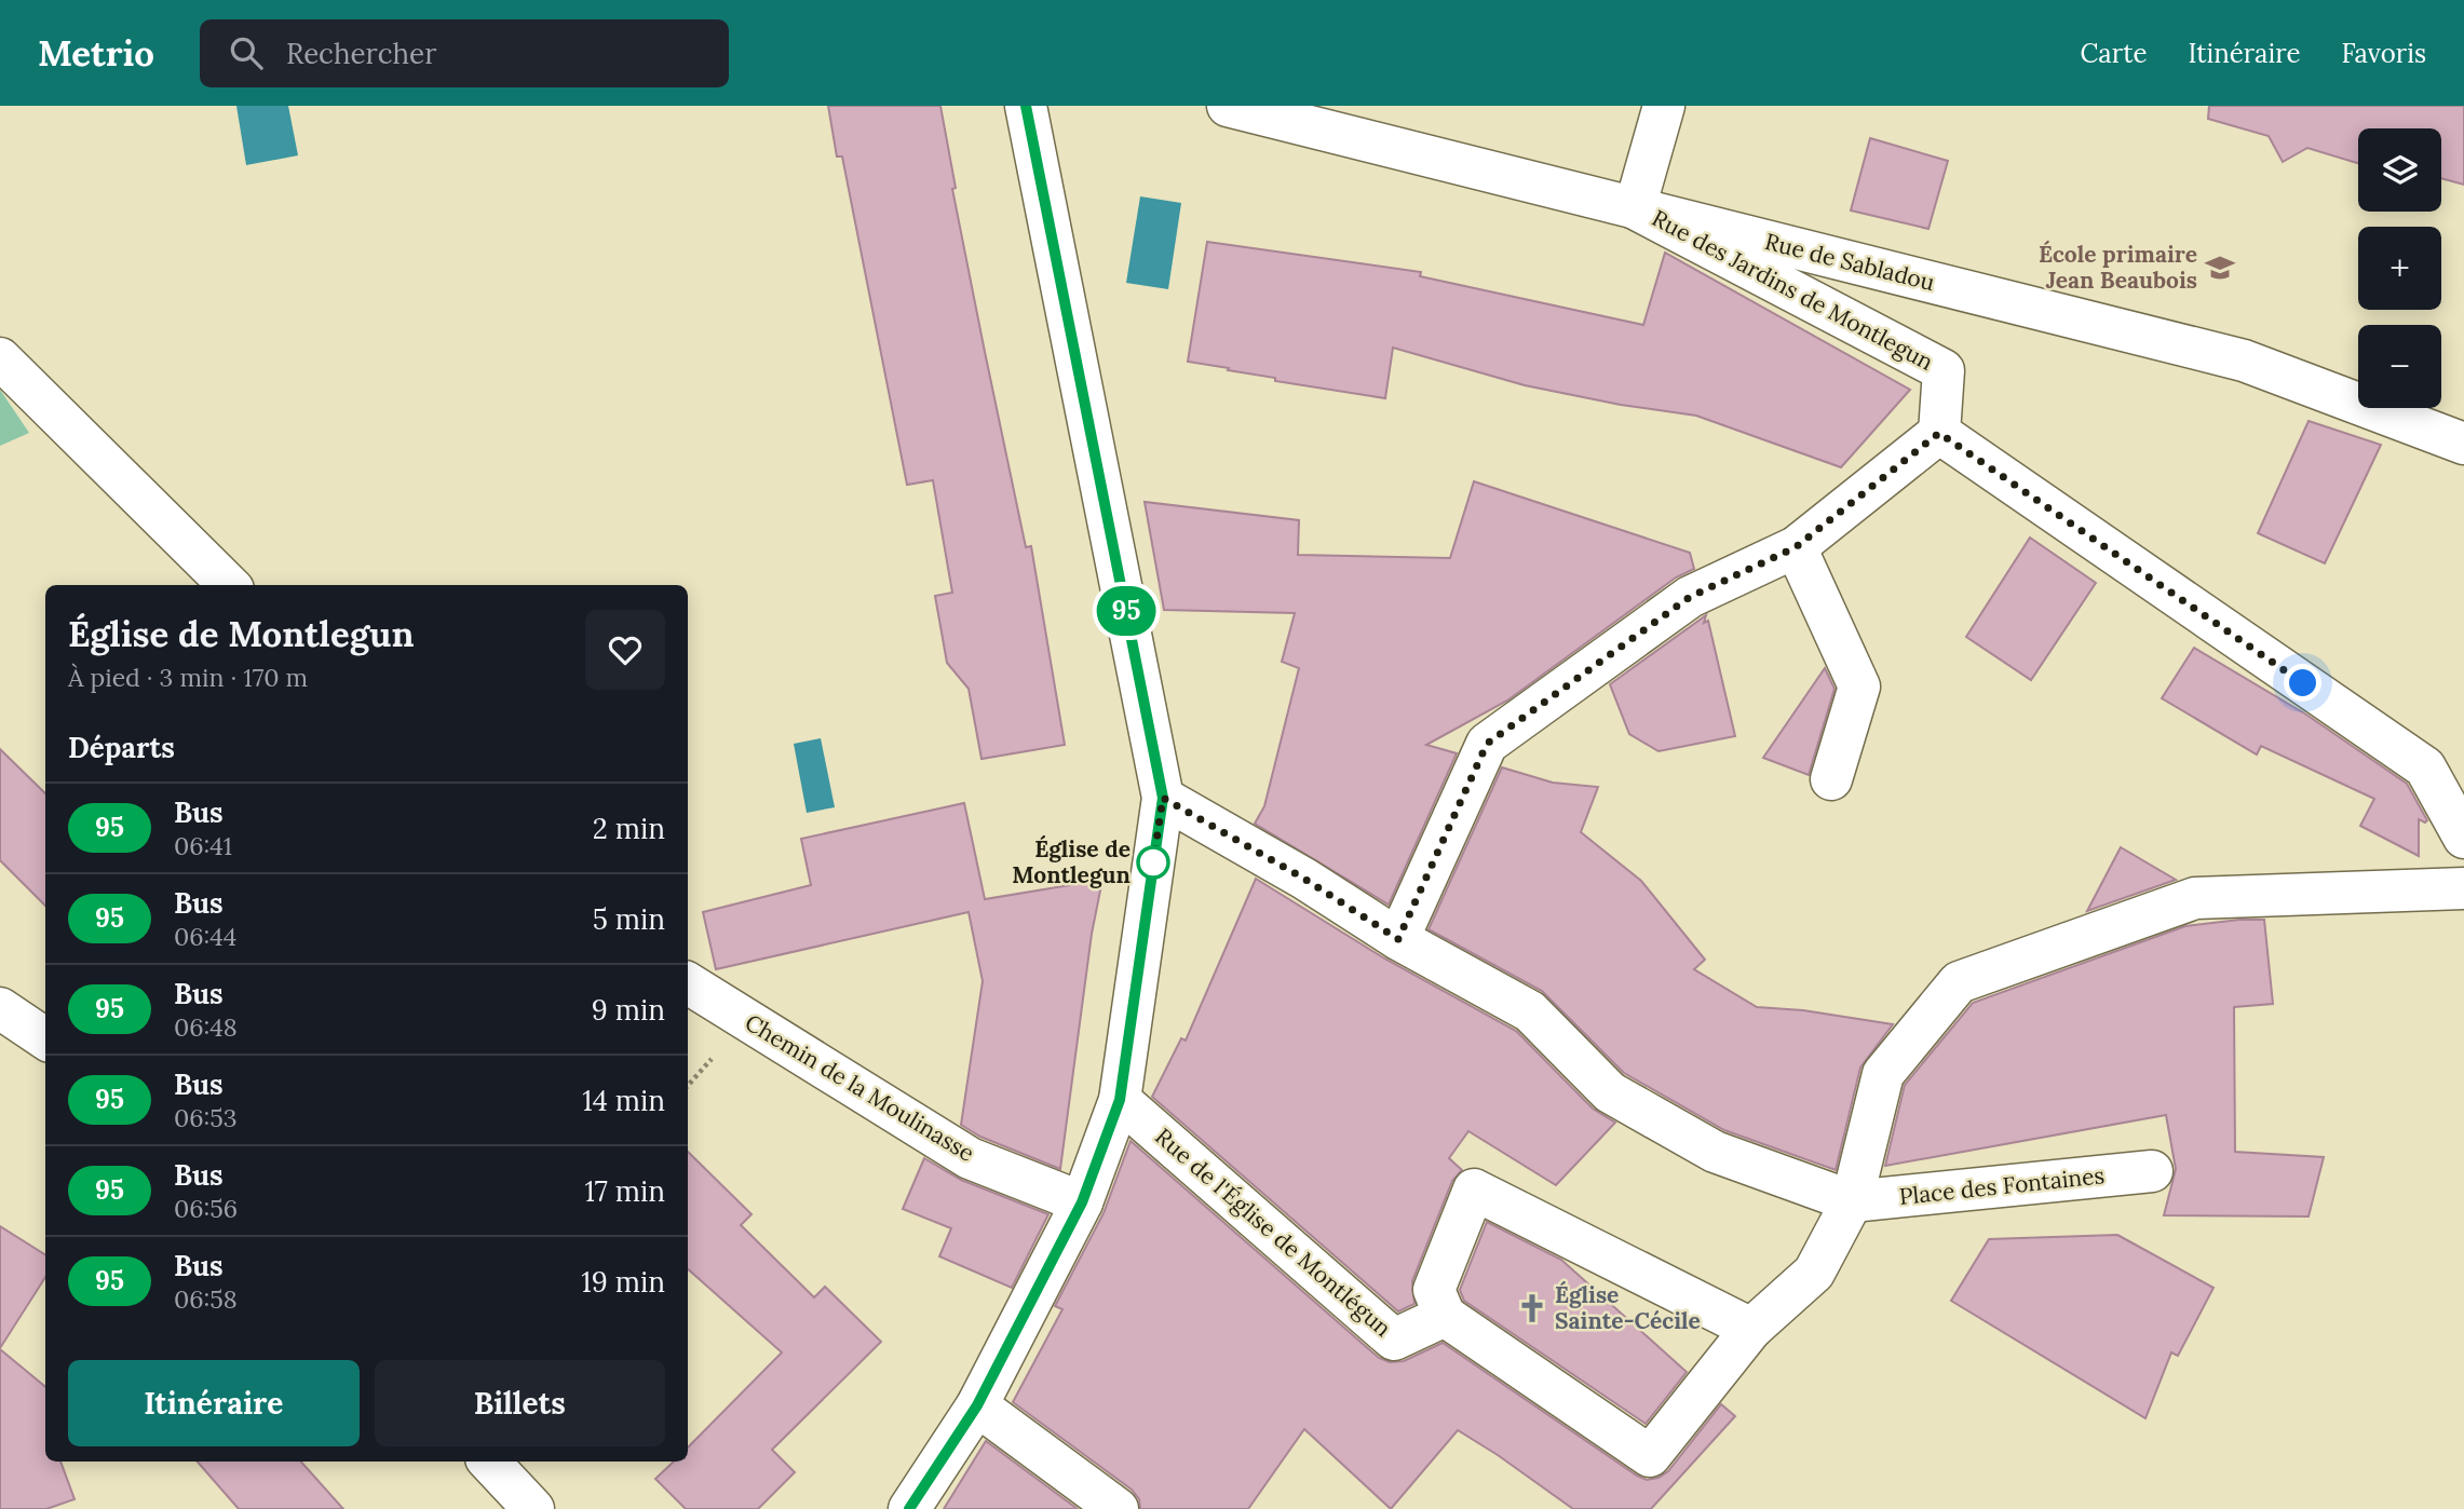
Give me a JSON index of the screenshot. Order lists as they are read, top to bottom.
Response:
{
  "streets": {
    "street": [
      "Rue de Sabladou",
      "Rue des Jardins de Montlegun",
      "Chemin de la Moulinasse",
      "Place des Fontaines",
      "Rue de l'Église de Montlégun"
    ]
  },
  "crossings": [
    ["Rue de Sabladou", "Rue des Jardins de Montlegun"]
  ],
  "places": {
    "school or university": ["École primaire Jean Beaubois"],
    "other": ["Église de Montlegun"],
    "church": ["Église Sainte-Cécile"]
  },
  "lines": ["bus line 95"],
  "page": {
    "header": "Metrio",
    "search": "Rechercher",
    "nav": ["Carte", "Itinéraire", "Favoris"],
    "on_map": "95",
    "map_buttons": ["+", "−"],
    "heading": [
      ["Église de Montlegun", "À pied · 3 min · 170 m"],
      "Départs"
    ],
    "list": [
      {
        "mark": "95",
        "name": "Bus",
        "note": "06:41",
        "value": "2 min"
      },
      {
        "mark": "95",
        "name": "Bus",
        "note": "06:44",
        "value": "5 min"
      },
      {
        "mark": "95",
        "name": "Bus",
        "note": "06:48",
        "value": "9 min"
      },
      {
        "mark": "95",
        "name": "Bus",
        "note": "06:53",
        "value": "14 min"
      },
      {
        "mark": "95",
        "name": "Bus",
        "note": "06:56",
        "value": "17 min"
      },
      {
        "mark": "95",
        "name": "Bus",
        "note": "06:58",
        "value": "19 min"
      }
    ],
    "buttons": ["Itinéraire", "Billets"]
  }
}
